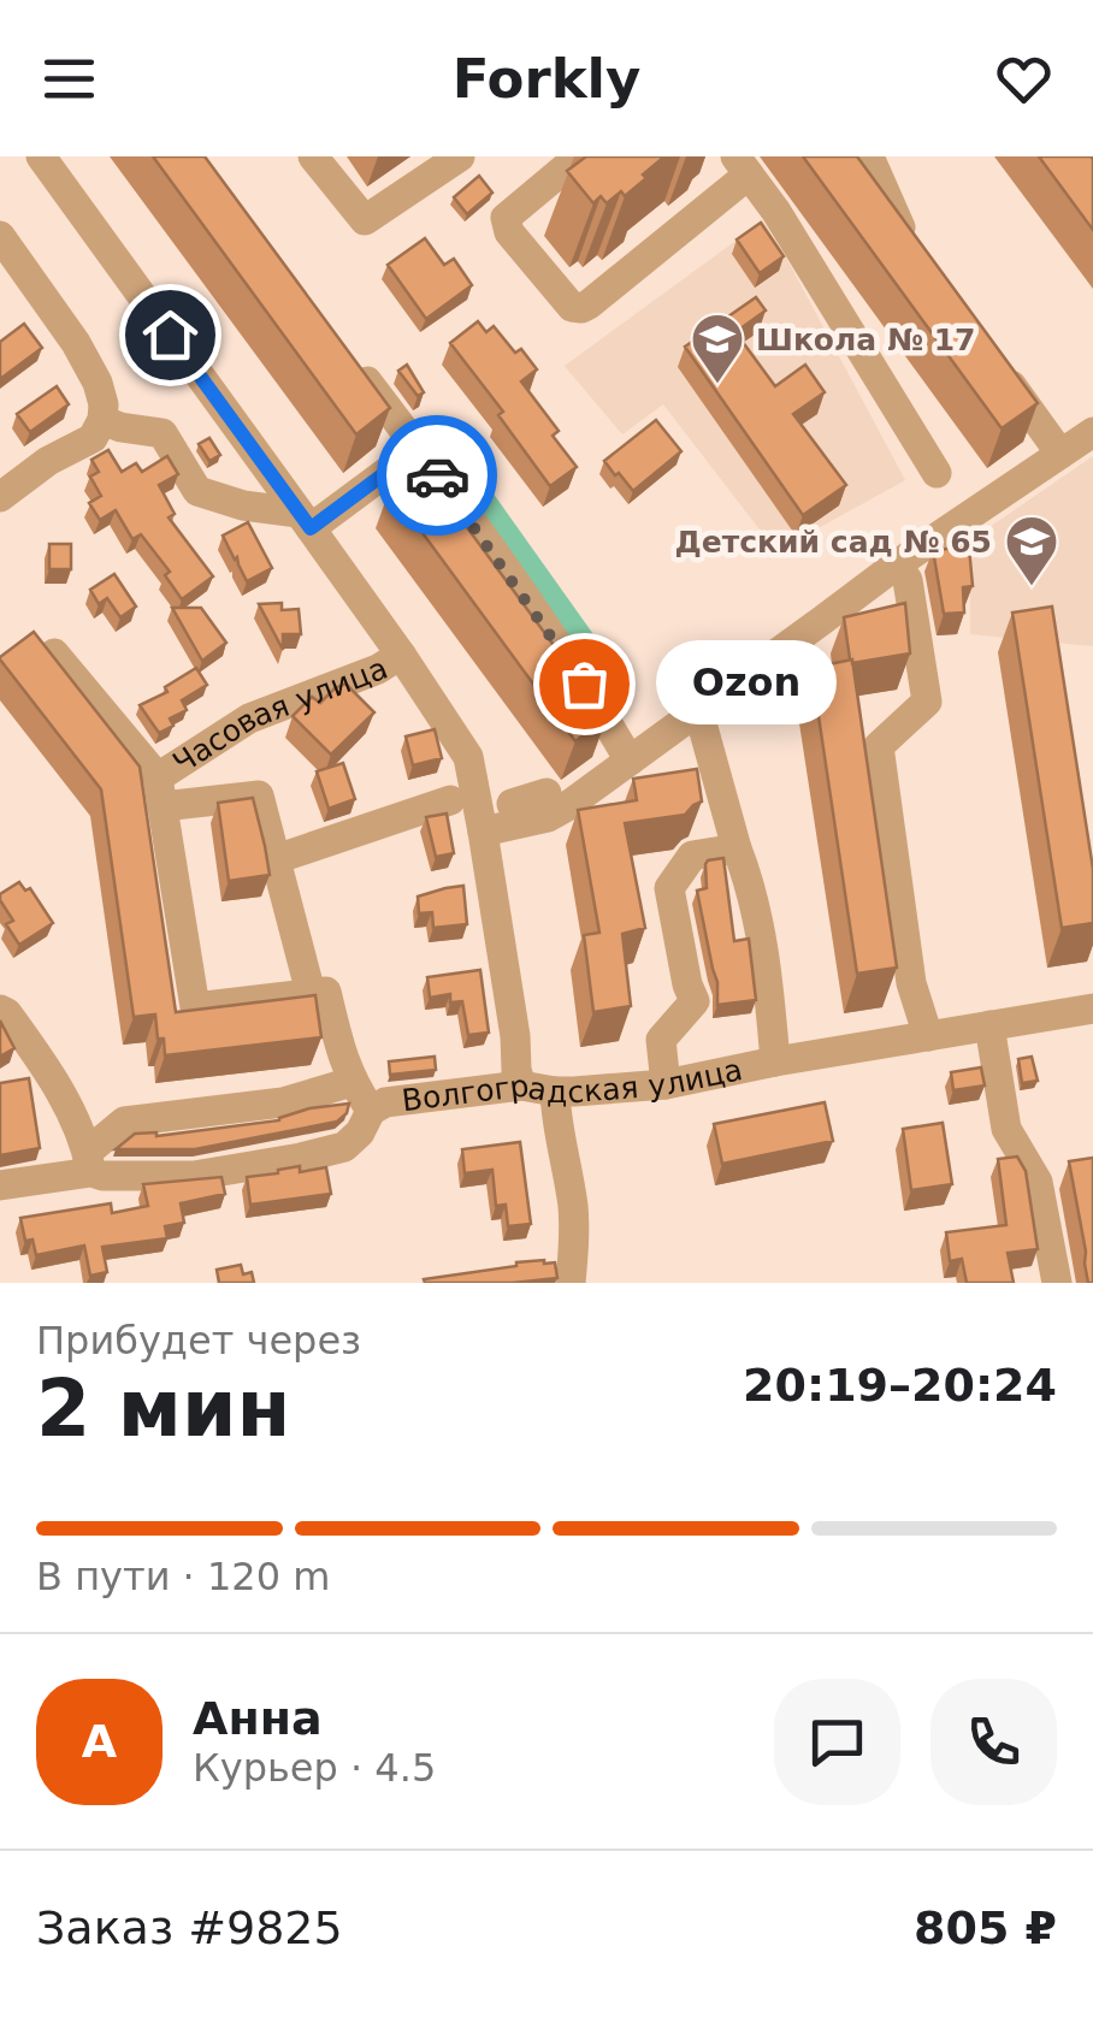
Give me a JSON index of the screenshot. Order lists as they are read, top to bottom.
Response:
{
  "streets": {
    "street": ["Часовая улица", "Волгоградская улица"]
  },
  "places": {
    "school or university": ["Школа № 17", "Детский сад № 65"],
    "other": ["Ozon"]
  },
  "page": {
    "header": "Forkly",
    "bubble": "Ozon",
    "heading": ["2 мин", "Прибудет через", "20:19–20:24"],
    "panel": [
      "Анна",
      "Курьер · 4.5",
      "Заказ #9825",
      "805 ₽"
    ],
    "bar": "В пути · 120 m",
    "round": "А"
  }
}
